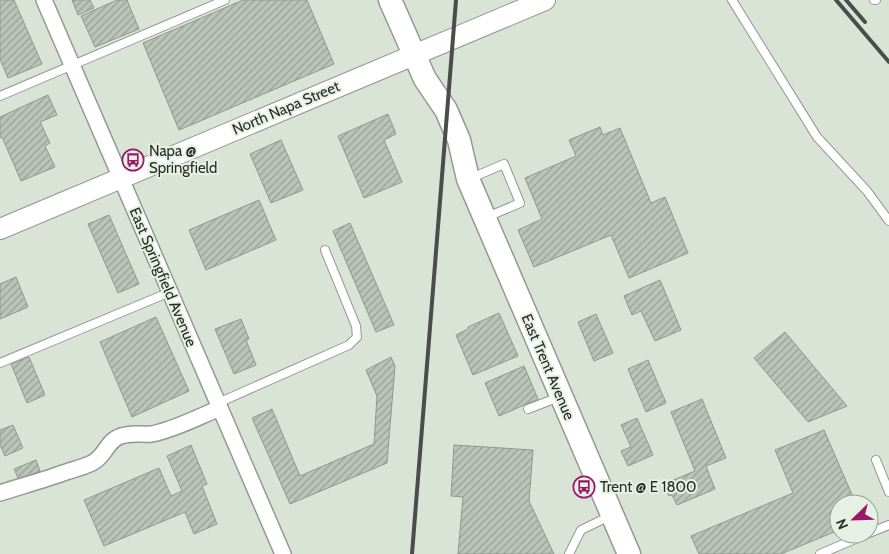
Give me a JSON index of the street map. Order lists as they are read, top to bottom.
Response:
{
  "streets": {
    "main road": ["North Napa Street", "East Trent Avenue"],
    "street": ["East Springfield Avenue"]
  },
  "crossings": [
    ["North Napa Street", "East Springfield Avenue"],
    ["North Napa Street", "East Trent Avenue"]
  ],
  "places": {
    "bus stop": ["Napa @ Springfield", "Trent @ E 1800"]
  },
  "north": "bottom left"
}
